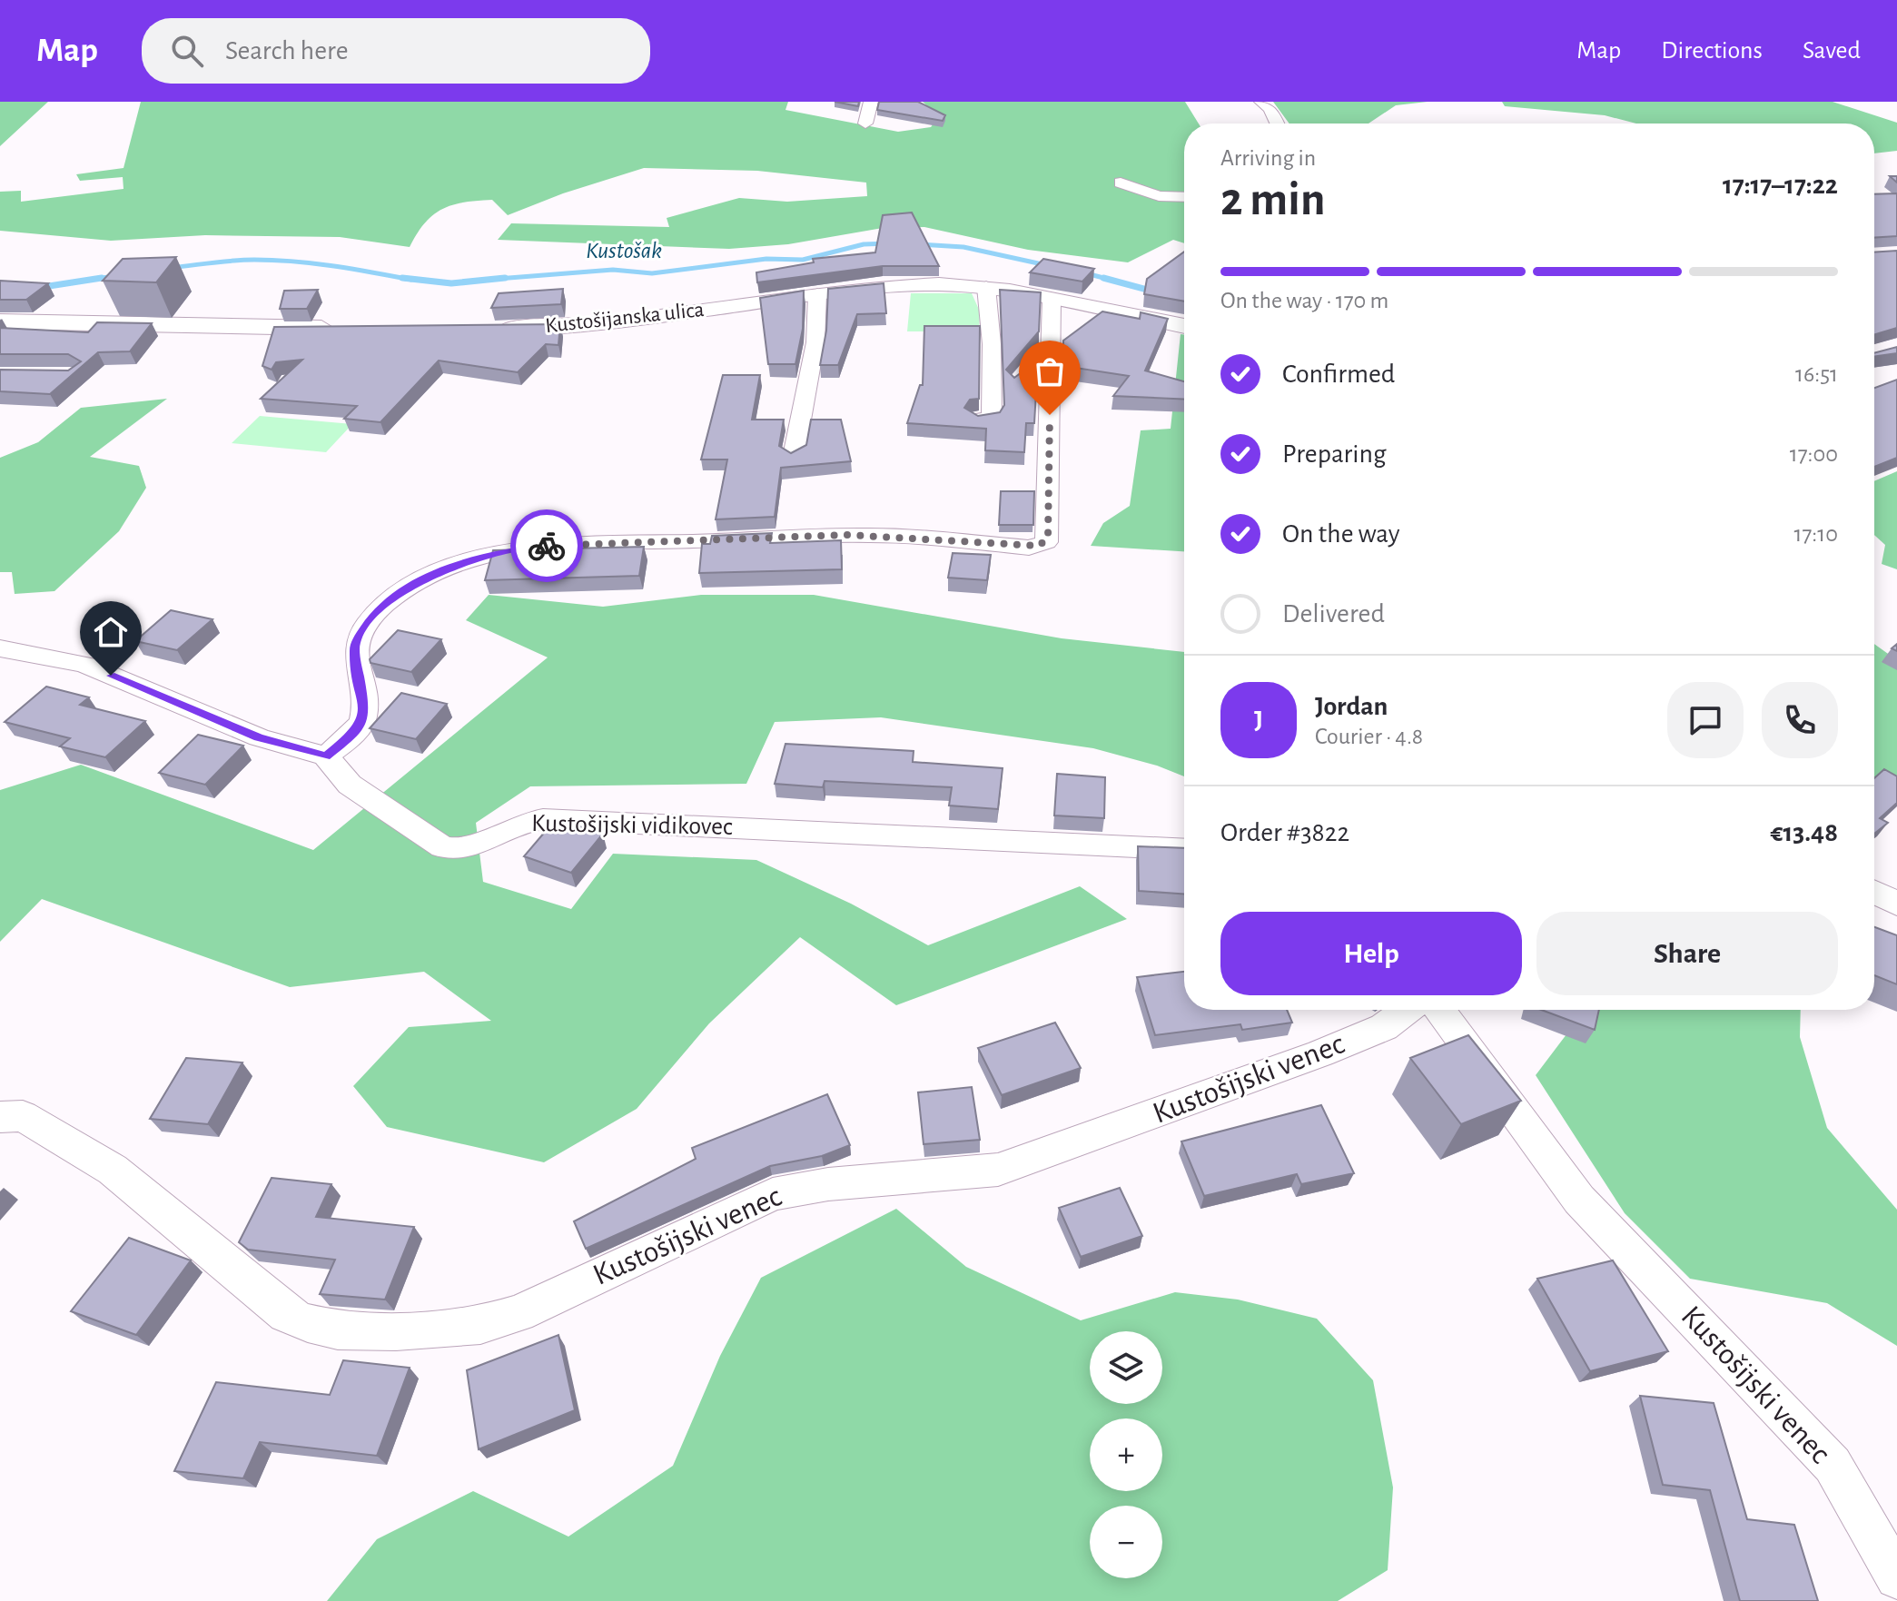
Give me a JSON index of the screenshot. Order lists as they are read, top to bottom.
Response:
{
  "streets": {
    "street": ["Kustošijanska ulica", "Kustošijski vidikovec", "Kustošijski venec"]
  },
  "water": ["Kustošak"],
  "page": {
    "header": "Map",
    "search": "Search here",
    "nav": ["Map", "Directions", "Saved"],
    "heading": ["2 min", "Arriving in", "17:17–17:22"],
    "panel": [
      "Jordan",
      "Courier · 4.8",
      "Order #3822",
      "€13.48"
    ],
    "bar": "On the way · 170 m",
    "list": [
      ["Confirmed", "16:51"],
      ["Preparing", "17:00"],
      ["On the way", "17:10"],
      "Delivered"
    ],
    "round": "J",
    "buttons": ["Help", "Share"],
    "map_buttons": ["+", "−"]
  }
}
